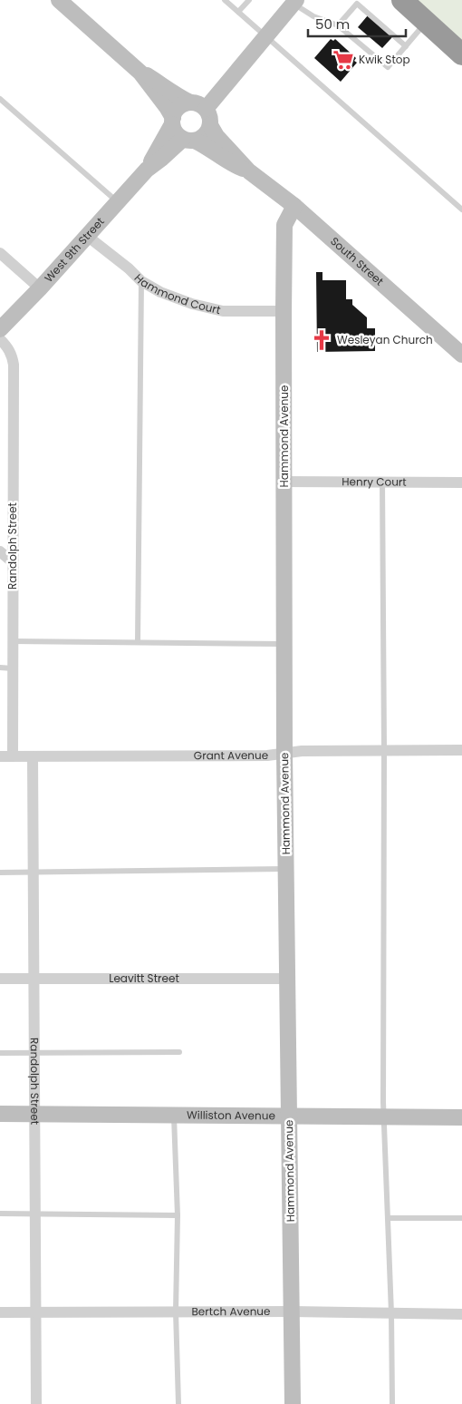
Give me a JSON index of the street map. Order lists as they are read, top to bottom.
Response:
{
  "streets": {
    "street": [
      "West 9th Street",
      "South Street",
      "Hammond Court",
      "Hammond Avenue",
      "Henry Court",
      "Randolph Street",
      "Grant Avenue",
      "Leavitt Street",
      "Williston Avenue",
      "Bertch Avenue"
    ]
  },
  "crossings": [
    ["West 9th Street", "South Street"],
    ["West 9th Street", "Hammond Court"],
    ["South Street", "Hammond Avenue"],
    ["Hammond Court", "Hammond Avenue"],
    ["Hammond Avenue", "Henry Court"],
    ["Hammond Avenue", "Grant Avenue"],
    ["Hammond Avenue", "Leavitt Street"],
    ["Hammond Avenue", "Williston Avenue"],
    ["Hammond Avenue", "Bertch Avenue"],
    ["Randolph Street", "Grant Avenue"],
    ["Randolph Street", "Leavitt Street"],
    ["Randolph Street", "Williston Avenue"],
    ["Randolph Street", "Bertch Avenue"]
  ],
  "places": {
    "supermarket": ["Kwik Stop"],
    "church": ["Wesleyan Church"]
  },
  "scale_bar": "50 m"
}
